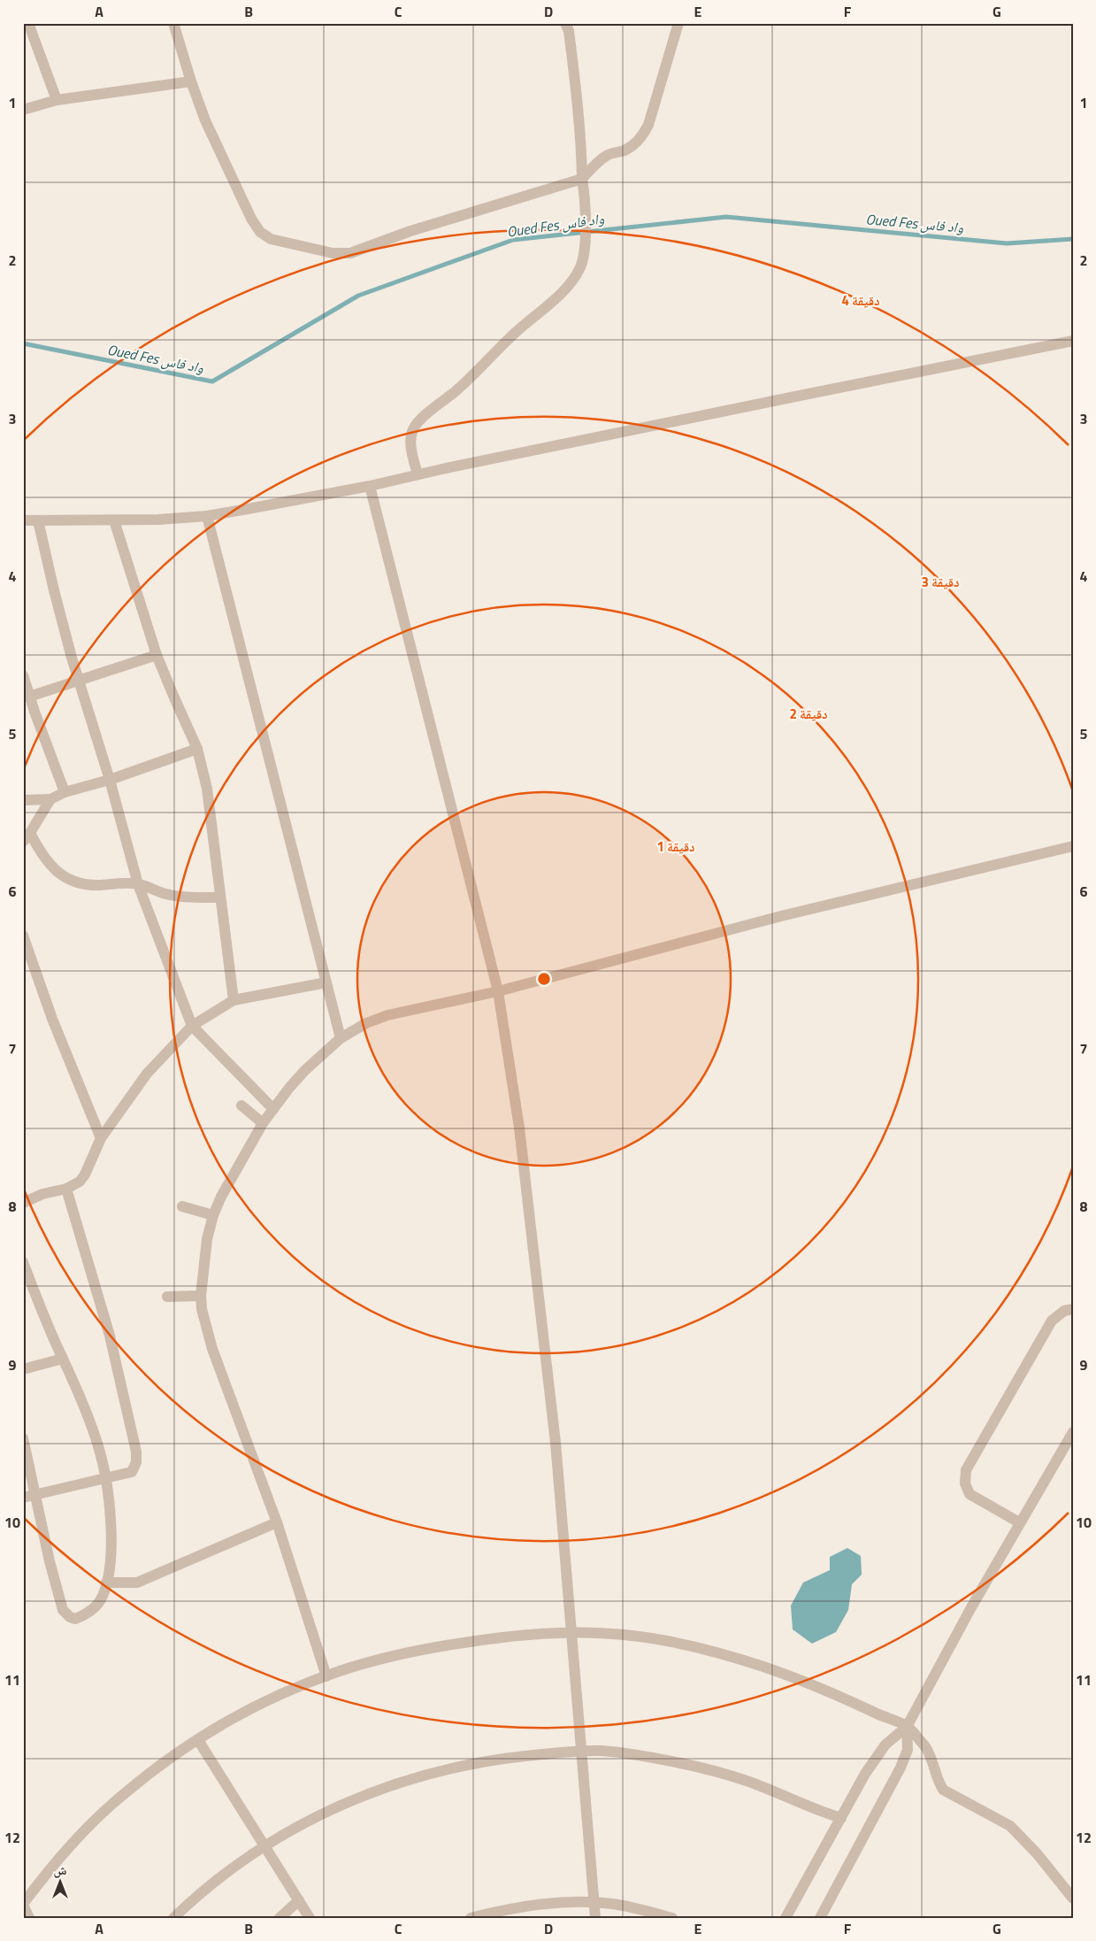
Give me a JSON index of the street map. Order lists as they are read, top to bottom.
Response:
{
  "water": ["Oued Fes واد فاس"],
  "north": "top",
  "grid": {
    "columns": [
      "A",
      "B",
      "C",
      "D",
      "E",
      "F",
      "G"
    ],
    "rows": [
      "1",
      "2",
      "3",
      "4",
      "5",
      "6",
      "7",
      "8",
      "9",
      "10",
      "11",
      "12"
    ]
  },
  "rings": [
    "4 دقيقة",
    "3 دقيقة",
    "2 دقيقة",
    "1 دقيقة"
  ]
}
